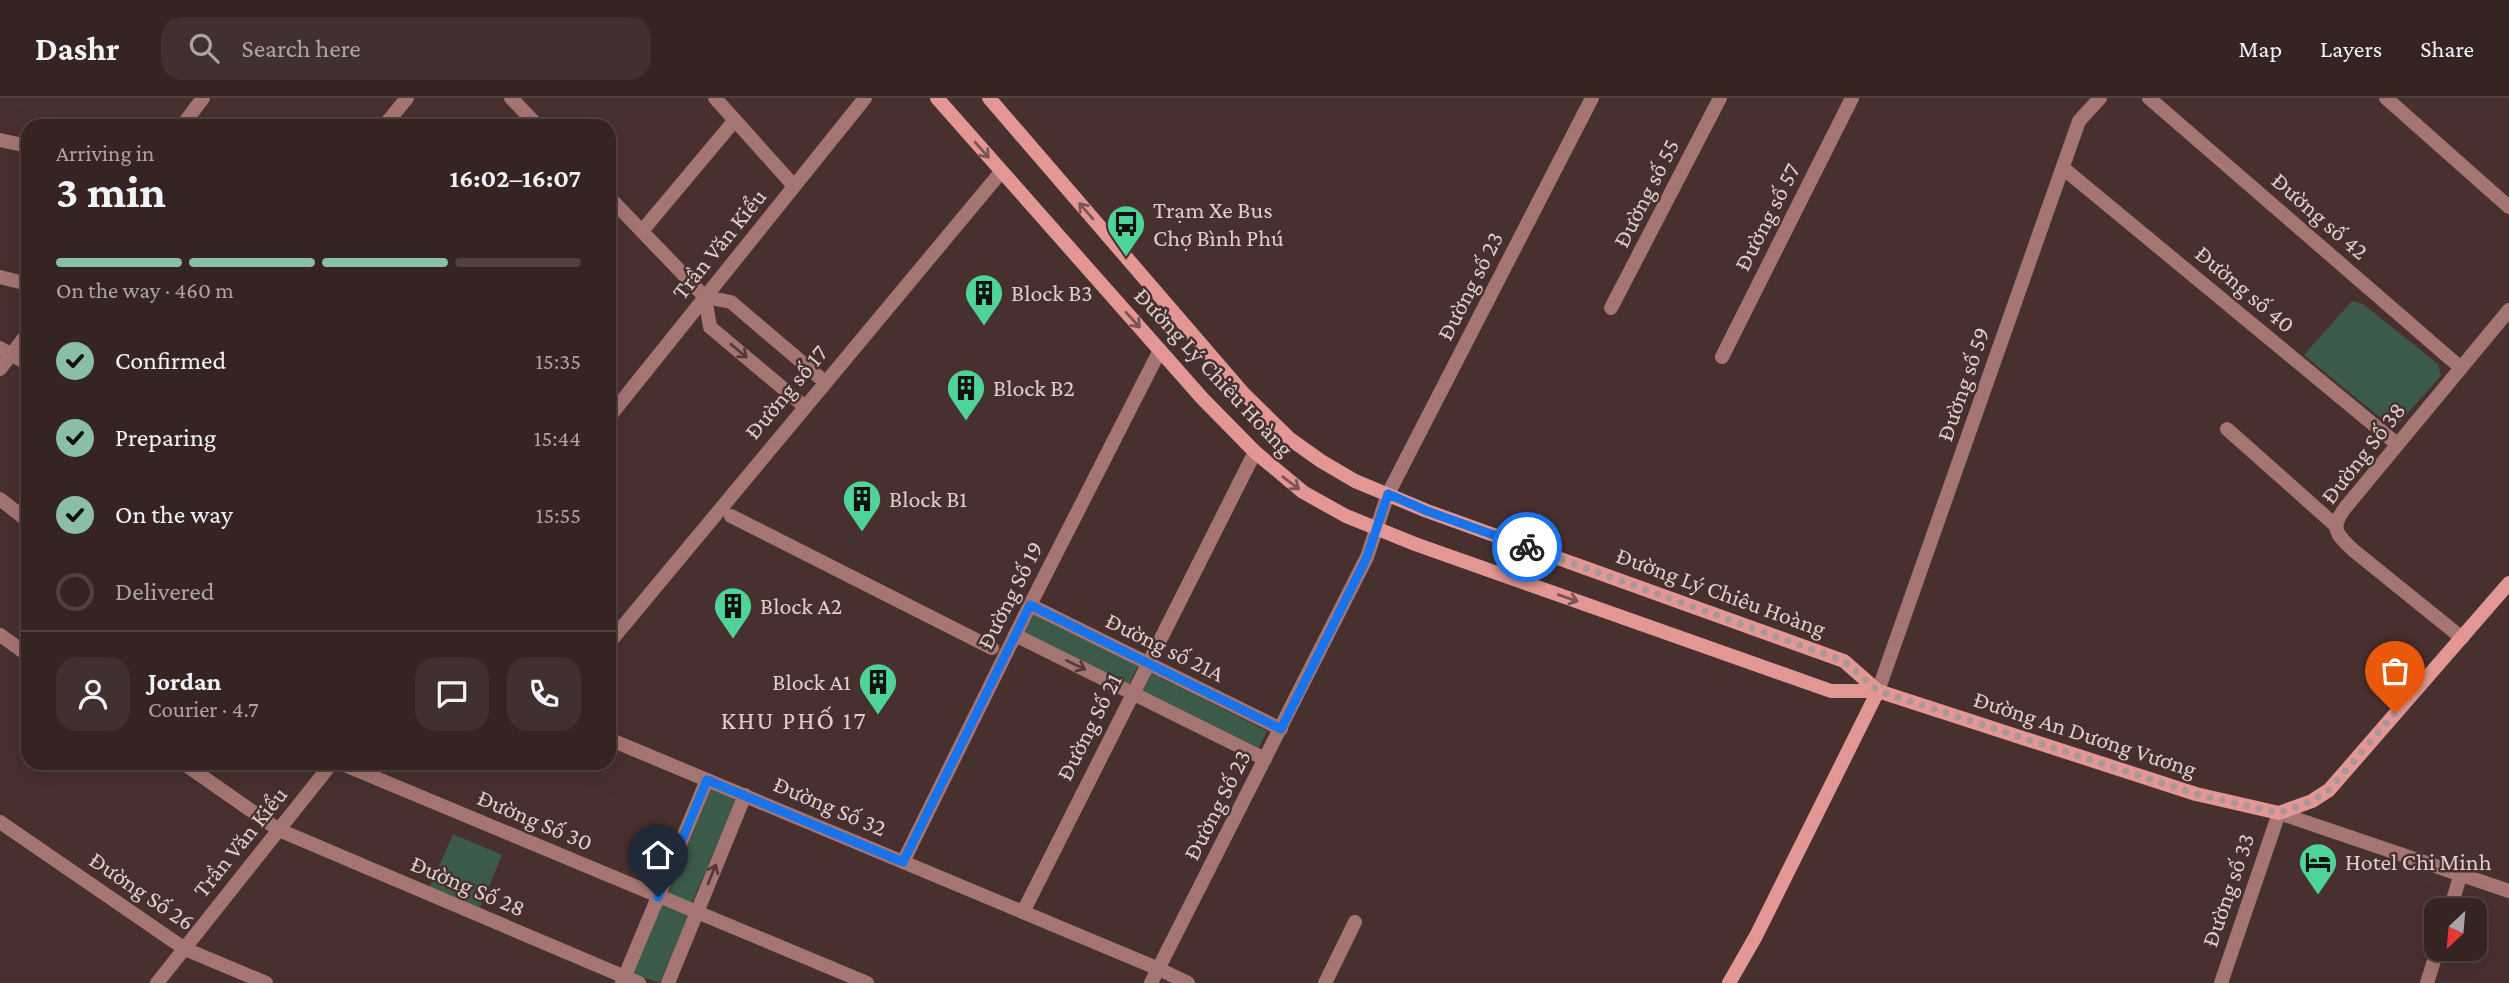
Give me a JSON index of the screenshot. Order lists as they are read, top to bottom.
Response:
{
  "streets": {
    "main road": ["Đường Lý Chiêu Hoàng", "Đường An Dương Vương"],
    "street": [
      "Đường số 55",
      "Đường số 42",
      "Đường số 57",
      "Trần Văn Kiểu",
      "Đường số 23",
      "Đường số 40",
      "Đường số 59",
      "Đường số 17",
      "Đường Số 38",
      "Đường Số 19",
      "Đường số 21A",
      "Đường Số 21",
      "Đường Số 23",
      "Đường Số 32",
      "Đường Số 30",
      "Đường Số 28",
      "Đường số 33",
      "Đường Số 26"
    ]
  },
  "crossings": [
    ["Đường số 42", "Đường Số 38"],
    ["Trần Văn Kiểu", "Đường Số 28"],
    ["Trần Văn Kiểu", "Đường Số 26"],
    ["Đường số 23", "Đường Lý Chiêu Hoàng"],
    ["Đường số 23", "Đường Số 23"],
    ["Đường số 40", "Đường số 59"],
    ["Đường số 40", "Đường Số 38"],
    ["Đường Lý Chiêu Hoàng", "Đường số 59"],
    ["Đường Lý Chiêu Hoàng", "Đường số 17"],
    ["Đường Lý Chiêu Hoàng", "Đường Số 19"],
    ["Đường Lý Chiêu Hoàng", "Đường Số 21"],
    ["Đường Lý Chiêu Hoàng", "Đường An Dương Vương"],
    ["Đường Lý Chiêu Hoàng", "Đường Số 23"],
    ["Đường số 59", "Đường An Dương Vương"],
    ["Đường Số 19", "Đường số 21A"],
    ["Đường Số 19", "Đường Số 32"],
    ["Đường số 21A", "Đường Số 21"],
    ["Đường số 21A", "Đường Số 23"],
    ["Đường Số 21", "Đường Số 32"],
    ["Đường An Dương Vương", "Đường số 33"],
    ["Đường Số 23", "Đường Số 32"]
  ],
  "districts": ["KHU PHỐ 17"],
  "places": {
    "bus stop": ["Trạm Xe Bus Chợ Bình Phú"],
    "building": [
      "Block B3",
      "Block B2",
      "Block B1",
      "Block A2",
      "Block A1"
    ],
    "hotel": ["Hotel Chi Minh"]
  },
  "north": "bottom left",
  "page": {
    "header": "Dashr",
    "search": "Search here",
    "nav": ["Map", "Layers", "Share"],
    "heading": ["3 min", "Arriving in", "16:02–16:07"],
    "panel": ["Jordan", "Courier · 4.7"],
    "bar": "On the way · 460 m",
    "list": [
      ["Confirmed", "15:35"],
      ["Preparing", "15:44"],
      ["On the way", "15:55"],
      "Delivered"
    ]
  }
}
